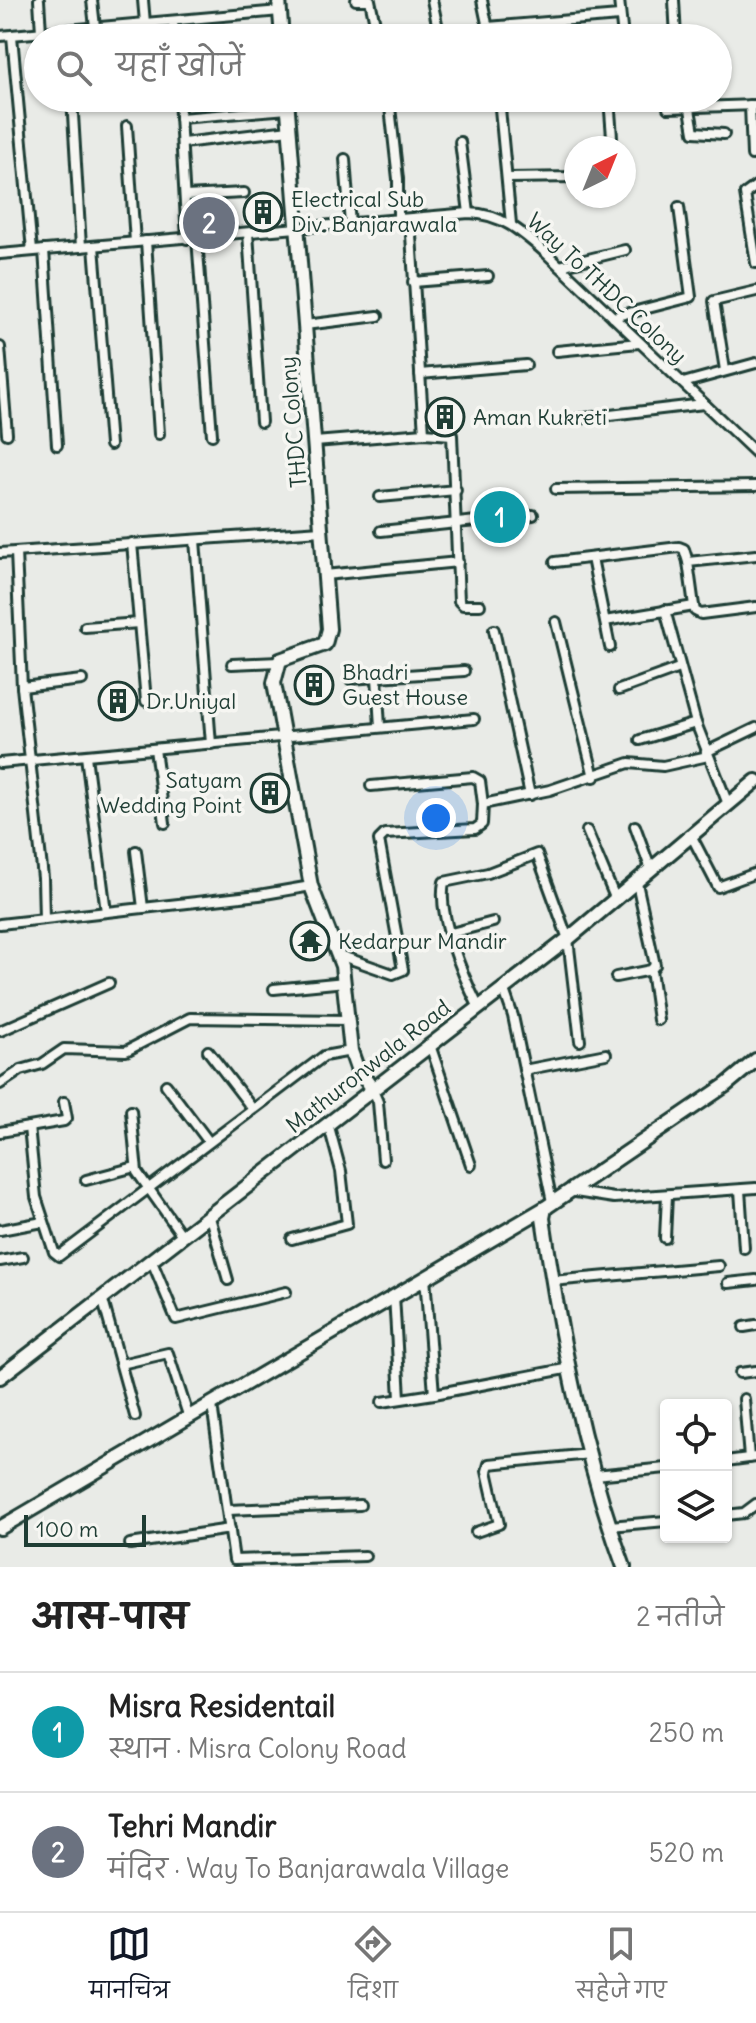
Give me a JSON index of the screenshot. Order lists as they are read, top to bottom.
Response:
{
  "streets": {
    "street": ["Way To THDC Colony", "THDC Colony", "Mathuronwala Road"]
  },
  "places": {
    "building": [
      "Electrical Sub Div. Banjarawala",
      "Aman Kukreti",
      "Bhadri Guest House",
      "Dr.Uniyal",
      "Satyam Wedding Point"
    ],
    "temple": ["Kedarpur Mandir"]
  },
  "scale_bar": "100 m",
  "north": "top right",
  "page": {
    "search": "यहाँ खोजें",
    "pins": ["2", "1"],
    "scale": "100 m",
    "heading": ["आस-पास", "2 नतीजे"],
    "list": [
      {
        "mark": "1",
        "name": "Misra Residentail",
        "note": "स्थान · Misra Colony Road",
        "value": "250 m"
      },
      {
        "mark": "2",
        "name": "Tehri Mandir",
        "note": "मंदिर · Way To Banjarawala Village",
        "value": "520 m"
      }
    ],
    "nav": ["मानचित्र", "दिशा", "सहेजे गए"]
  }
}
